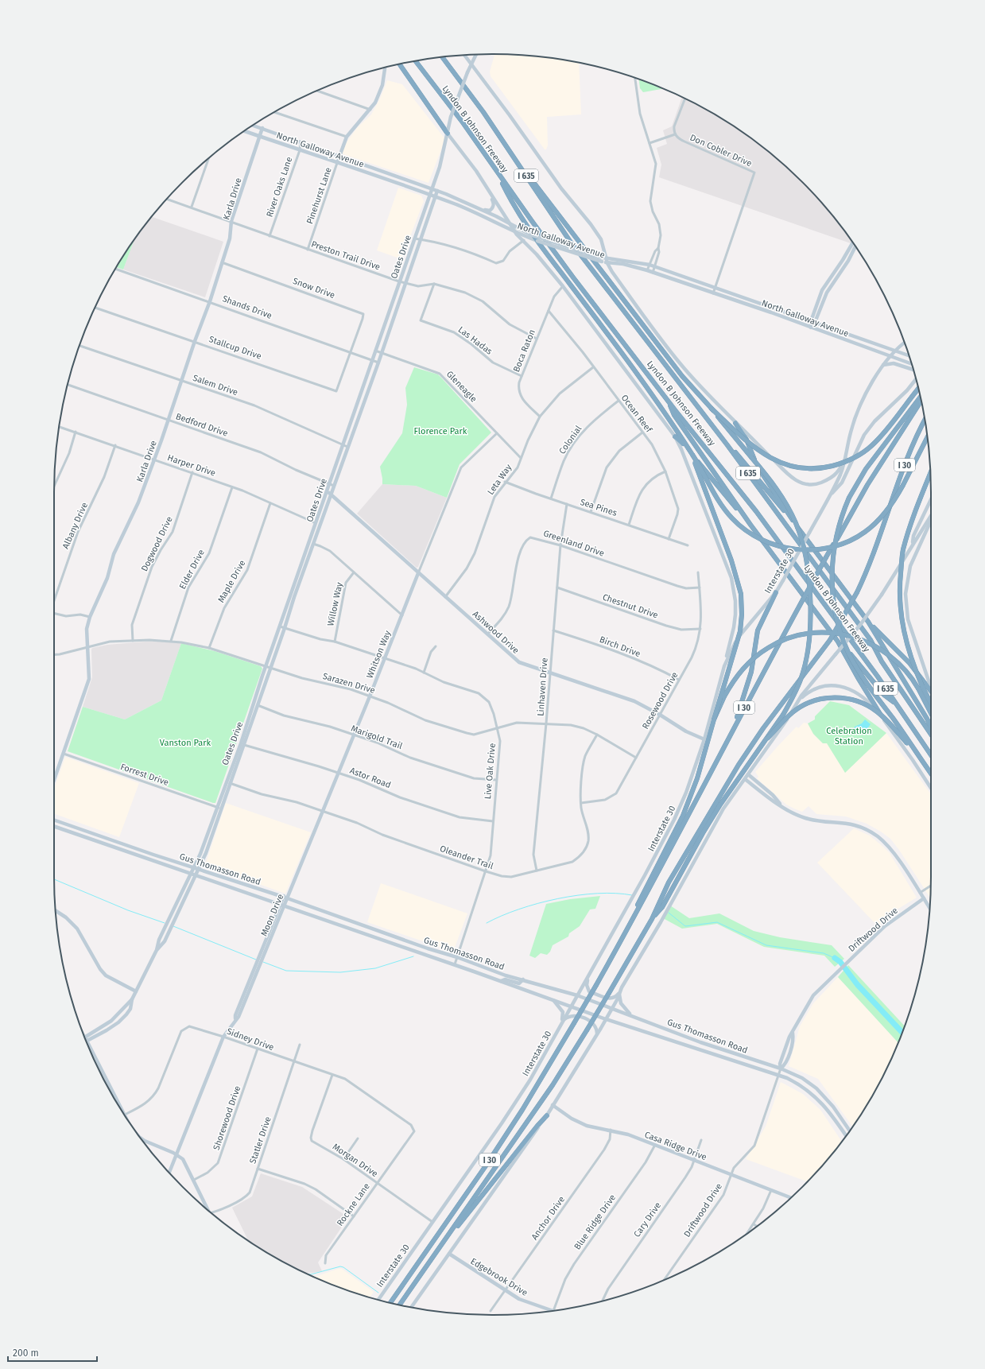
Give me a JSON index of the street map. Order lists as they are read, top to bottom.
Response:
{
  "streets": {
    "highway": ["Lyndon B Johnson Freeway", "I 635", "I 30"],
    "main road": [
      "North Galloway Avenue",
      "Pinehurst Lane",
      "Karla Drive",
      "Oates Drive",
      "Interstate 30",
      "Ashwood Drive",
      "Whitson Way",
      "Gus Thomasson Road",
      "Moon Drive",
      "Driftwood Drive",
      "Casa Ridge Drive",
      "Edgebrook Drive"
    ],
    "street": [
      "Don Cobler Drive",
      "River Oaks Lane",
      "Preston Trail Drive",
      "Snow Drive",
      "Shands Drive",
      "Las Hadas",
      "Stallcup Drive",
      "Boca Raton",
      "Salem Drive",
      "Gleneagle",
      "Ocean Reef",
      "Bedford Drive",
      "Colonial",
      "Harper Drive",
      "Leta Way",
      "Sea Pines",
      "Albany Drive",
      "Greenland Drive",
      "Dogwood Drive",
      "Elder Drive",
      "Maple Drive",
      "Willow Way",
      "Chestnut Drive",
      "Birch Drive",
      "Sarazen Drive",
      "Linhaven Drive",
      "Rosewood Drive",
      "Marigold Trail",
      "Live Oak Drive",
      "Forrest Drive",
      "Astor Road",
      "Oleander Trail",
      "Sidney Drive",
      "Shorewood Drive",
      "Statler Drive",
      "Morgan Drive",
      "Rockne Lane",
      "Anchor Drive",
      "Cary Drive",
      "Blue Ridge Drive"
    ]
  },
  "crossings": [
    ["North Galloway Avenue", "Don Cobler Drive"],
    ["North Galloway Avenue", "River Oaks Lane"],
    ["North Galloway Avenue", "Pinehurst Lane"],
    ["North Galloway Avenue", "Karla Drive"],
    ["North Galloway Avenue", "Oates Drive"],
    ["North Galloway Avenue", "Interstate 30"],
    ["River Oaks Lane", "Preston Trail Drive"],
    ["Pinehurst Lane", "Preston Trail Drive"],
    ["Karla Drive", "Preston Trail Drive"],
    ["Karla Drive", "Snow Drive"],
    ["Karla Drive", "Shands Drive"],
    ["Karla Drive", "Stallcup Drive"],
    ["Karla Drive", "Salem Drive"],
    ["Karla Drive", "Bedford Drive"],
    ["Karla Drive", "Harper Drive"],
    ["Karla Drive", "Sarazen Drive"],
    ["Karla Drive", "Forrest Drive"],
    ["Preston Trail Drive", "Oates Drive"],
    ["Preston Trail Drive", "Las Hadas"],
    ["Preston Trail Drive", "Boca Raton"],
    ["Oates Drive", "Shands Drive"],
    ["Oates Drive", "Salem Drive"],
    ["Oates Drive", "Gleneagle"],
    ["Oates Drive", "Bedford Drive"],
    ["Oates Drive", "Harper Drive"],
    ["Oates Drive", "Ashwood Drive"],
    ["Oates Drive", "Sarazen Drive"],
    ["Oates Drive", "Marigold Trail"],
    ["Oates Drive", "Live Oak Drive"],
    ["Oates Drive", "Forrest Drive"],
    ["Oates Drive", "Astor Road"],
    ["Oates Drive", "Oleander Trail"],
    ["Oates Drive", "Gus Thomasson Road"],
    ["Snow Drive", "Shands Drive"],
    ["Snow Drive", "Stallcup Drive"],
    ["Shands Drive", "Stallcup Drive"],
    ["Las Hadas", "Boca Raton"],
    ["Boca Raton", "Ocean Reef"],
    ["Boca Raton", "Leta Way"],
    ["Gleneagle", "Leta Way"],
    ["Gleneagle", "Whitson Way"],
    ["Ocean Reef", "Colonial"],
    ["Ocean Reef", "Leta Way"],
    ["Ocean Reef", "Sea Pines"],
    ["Colonial", "Sea Pines"],
    ["Harper Drive", "Albany Drive"],
    ["Harper Drive", "Dogwood Drive"],
    ["Harper Drive", "Elder Drive"],
    ["Harper Drive", "Maple Drive"],
    ["Leta Way", "Sea Pines"],
    ["Leta Way", "Ashwood Drive"],
    ["Sea Pines", "Linhaven Drive"],
    ["Greenland Drive", "Ashwood Drive"],
    ["Greenland Drive", "Linhaven Drive"],
    ["Greenland Drive", "Rosewood Drive"],
    ["Dogwood Drive", "Sarazen Drive"],
    ["Elder Drive", "Sarazen Drive"],
    ["Interstate 30", "Ashwood Drive"],
    ["Interstate 30", "Gus Thomasson Road"],
    ["Interstate 30", "Morgan Drive"],
    ["Maple Drive", "Sarazen Drive"],
    ["Willow Way", "Live Oak Drive"],
    ["Chestnut Drive", "Linhaven Drive"],
    ["Chestnut Drive", "Rosewood Drive"],
    ["Ashwood Drive", "Whitson Way"],
    ["Ashwood Drive", "Linhaven Drive"],
    ["Ashwood Drive", "Rosewood Drive"],
    ["Birch Drive", "Linhaven Drive"],
    ["Birch Drive", "Rosewood Drive"],
    ["Whitson Way", "Sarazen Drive"],
    ["Whitson Way", "Marigold Trail"],
    ["Whitson Way", "Live Oak Drive"],
    ["Whitson Way", "Astor Road"],
    ["Whitson Way", "Oleander Trail"],
    ["Whitson Way", "Moon Drive"],
    ["Sarazen Drive", "Linhaven Drive"],
    ["Sarazen Drive", "Rosewood Drive"],
    ["Sarazen Drive", "Live Oak Drive"],
    ["Sarazen Drive", "Oleander Trail"],
    ["Linhaven Drive", "Oleander Trail"],
    ["Rosewood Drive", "Oleander Trail"],
    ["Marigold Trail", "Live Oak Drive"],
    ["Live Oak Drive", "Astor Road"],
    ["Live Oak Drive", "Oleander Trail"],
    ["Live Oak Drive", "Gus Thomasson Road"],
    ["Gus Thomasson Road", "Moon Drive"],
    ["Gus Thomasson Road", "Driftwood Drive"],
    ["Moon Drive", "Sidney Drive"],
    ["Driftwood Drive", "Casa Ridge Drive"],
    ["Sidney Drive", "Shorewood Drive"],
    ["Sidney Drive", "Statler Drive"],
    ["Sidney Drive", "Morgan Drive"],
    ["Sidney Drive", "Rockne Lane"],
    ["Casa Ridge Drive", "Anchor Drive"],
    ["Casa Ridge Drive", "Cary Drive"],
    ["Casa Ridge Drive", "Blue Ridge Drive"],
    ["Morgan Drive", "Rockne Lane"],
    ["Anchor Drive", "Edgebrook Drive"]
  ],
  "parks": ["Florence Park", "Celebration Station", "Vanston Park"],
  "scale_bar": "200 m"
}
